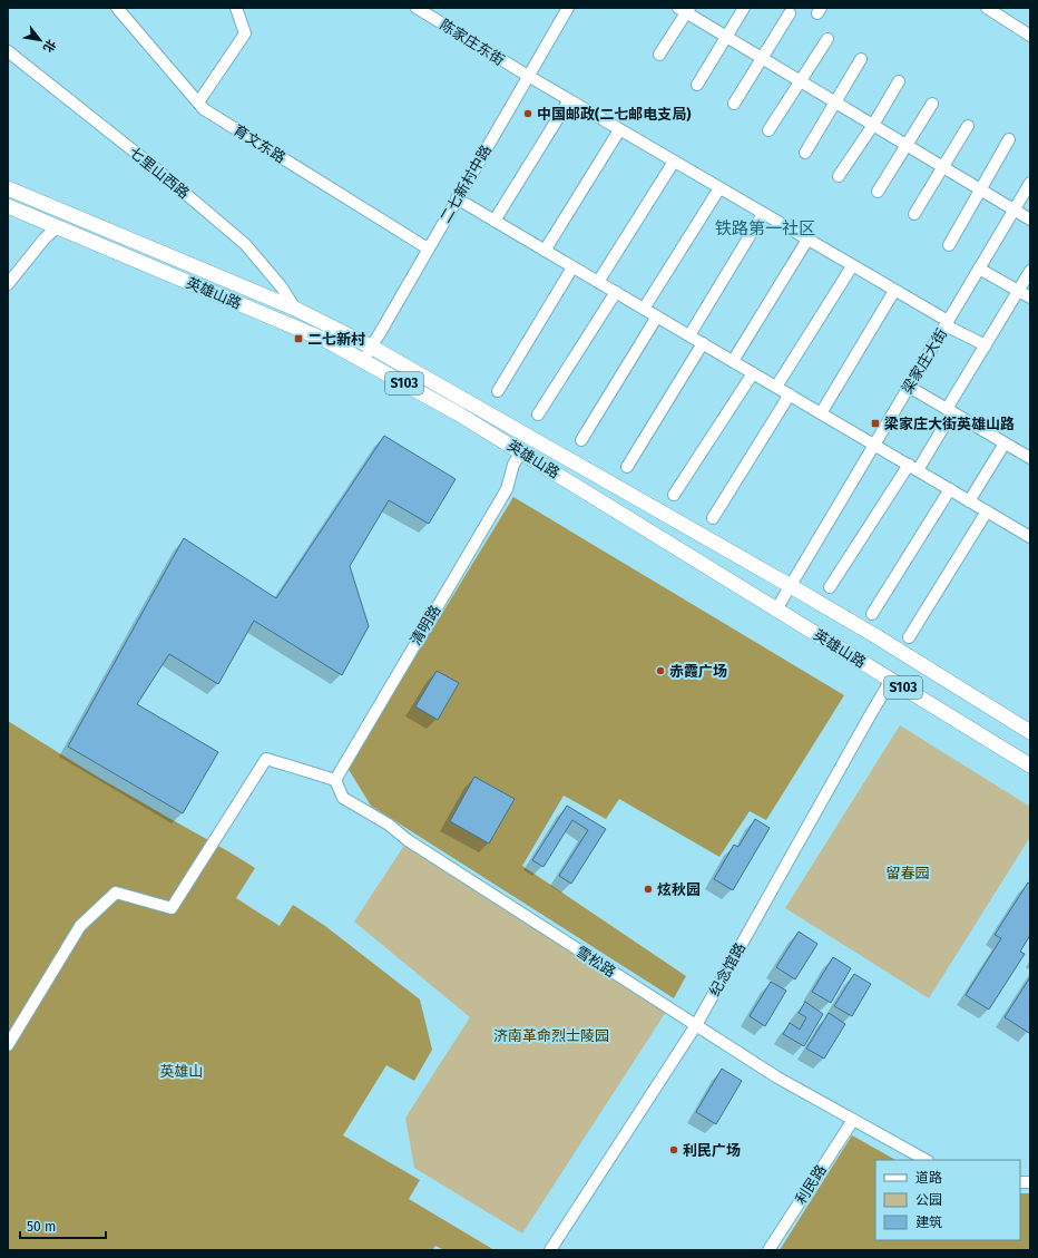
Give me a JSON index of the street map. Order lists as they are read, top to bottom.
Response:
{
  "streets": {
    "main road": ["英雄山路", "S103"],
    "street": [
      "陈家庄东街",
      "育文东路",
      "七里山西路",
      "二七新村中路",
      "梁家庄大街",
      "清明路",
      "雪松路",
      "纪念馆路",
      "利民路"
    ]
  },
  "crossings": [
    ["陈家庄东街", "二七新村中路"],
    ["陈家庄东街", "梁家庄大街"],
    ["育文东路", "二七新村中路"],
    ["七里山西路", "英雄山路"],
    ["二七新村中路", "英雄山路"],
    ["英雄山路", "梁家庄大街"],
    ["英雄山路", "清明路"],
    ["英雄山路", "纪念馆路"],
    ["清明路", "雪松路"],
    ["雪松路", "纪念馆路"],
    ["雪松路", "利民路"]
  ],
  "districts": ["铁路第一社区"],
  "parks": ["留春园", "济南革命烈士陵园", "英雄山"],
  "places": {
    "other": [
      "中国邮政(二七邮电支局)",
      "赤霞广场",
      "炫秋园",
      "利民广场"
    ],
    "transit": ["二七新村", "梁家庄大街英雄山路"]
  },
  "legend": ["道路", "公园", "建筑"],
  "scale_bar": "50 m",
  "north": "bottom right"
}
